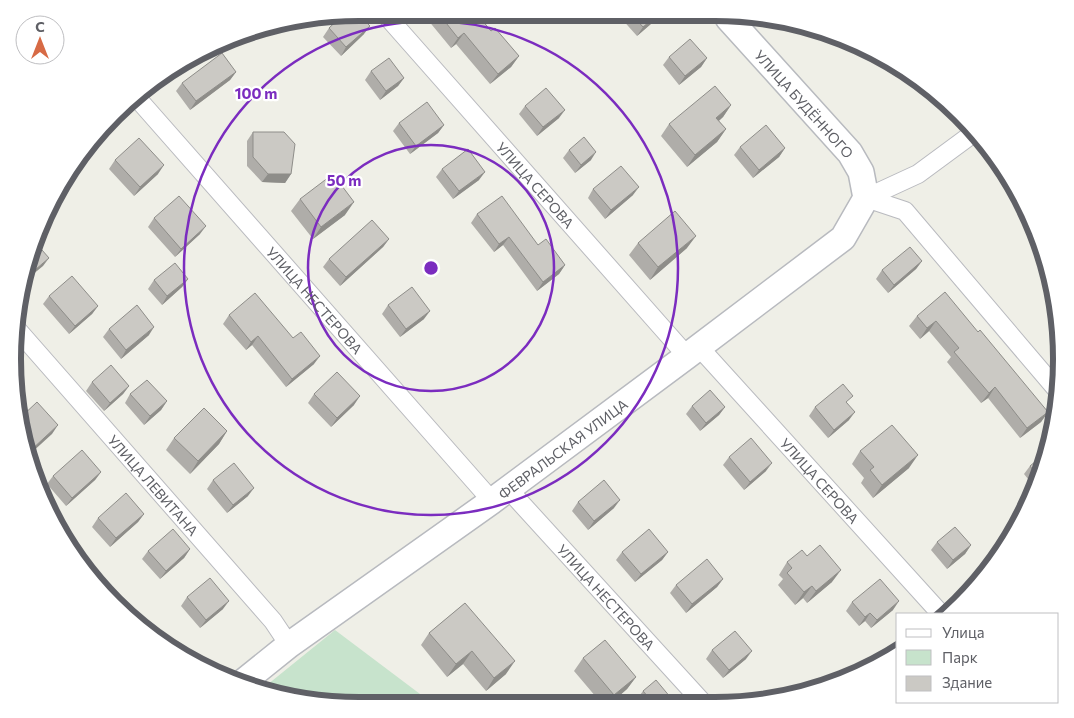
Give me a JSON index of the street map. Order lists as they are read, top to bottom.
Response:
{
  "streets": {
    "main road": ["УЛИЦА БУДЁННОГО", "ФЕВРАЛЬСКАЯ УЛИЦА"],
    "street": ["УЛИЦА СЕРОВА", "УЛИЦА НЕСТЕРОВА", "УЛИЦА ЛЕВИТАНА"]
  },
  "crossings": [
    ["УЛИЦА БУДЁННОГО", "ФЕВРАЛЬСКАЯ УЛИЦА"],
    ["УЛИЦА СЕРОВА", "ФЕВРАЛЬСКАЯ УЛИЦА"],
    ["УЛИЦА НЕСТЕРОВА", "ФЕВРАЛЬСКАЯ УЛИЦА"],
    ["ФЕВРАЛЬСКАЯ УЛИЦА", "УЛИЦА ЛЕВИТАНА"]
  ],
  "legend": ["Улица", "Парк", "Здание"],
  "north": "top",
  "rings": ["100 m", "50 m"]
}
